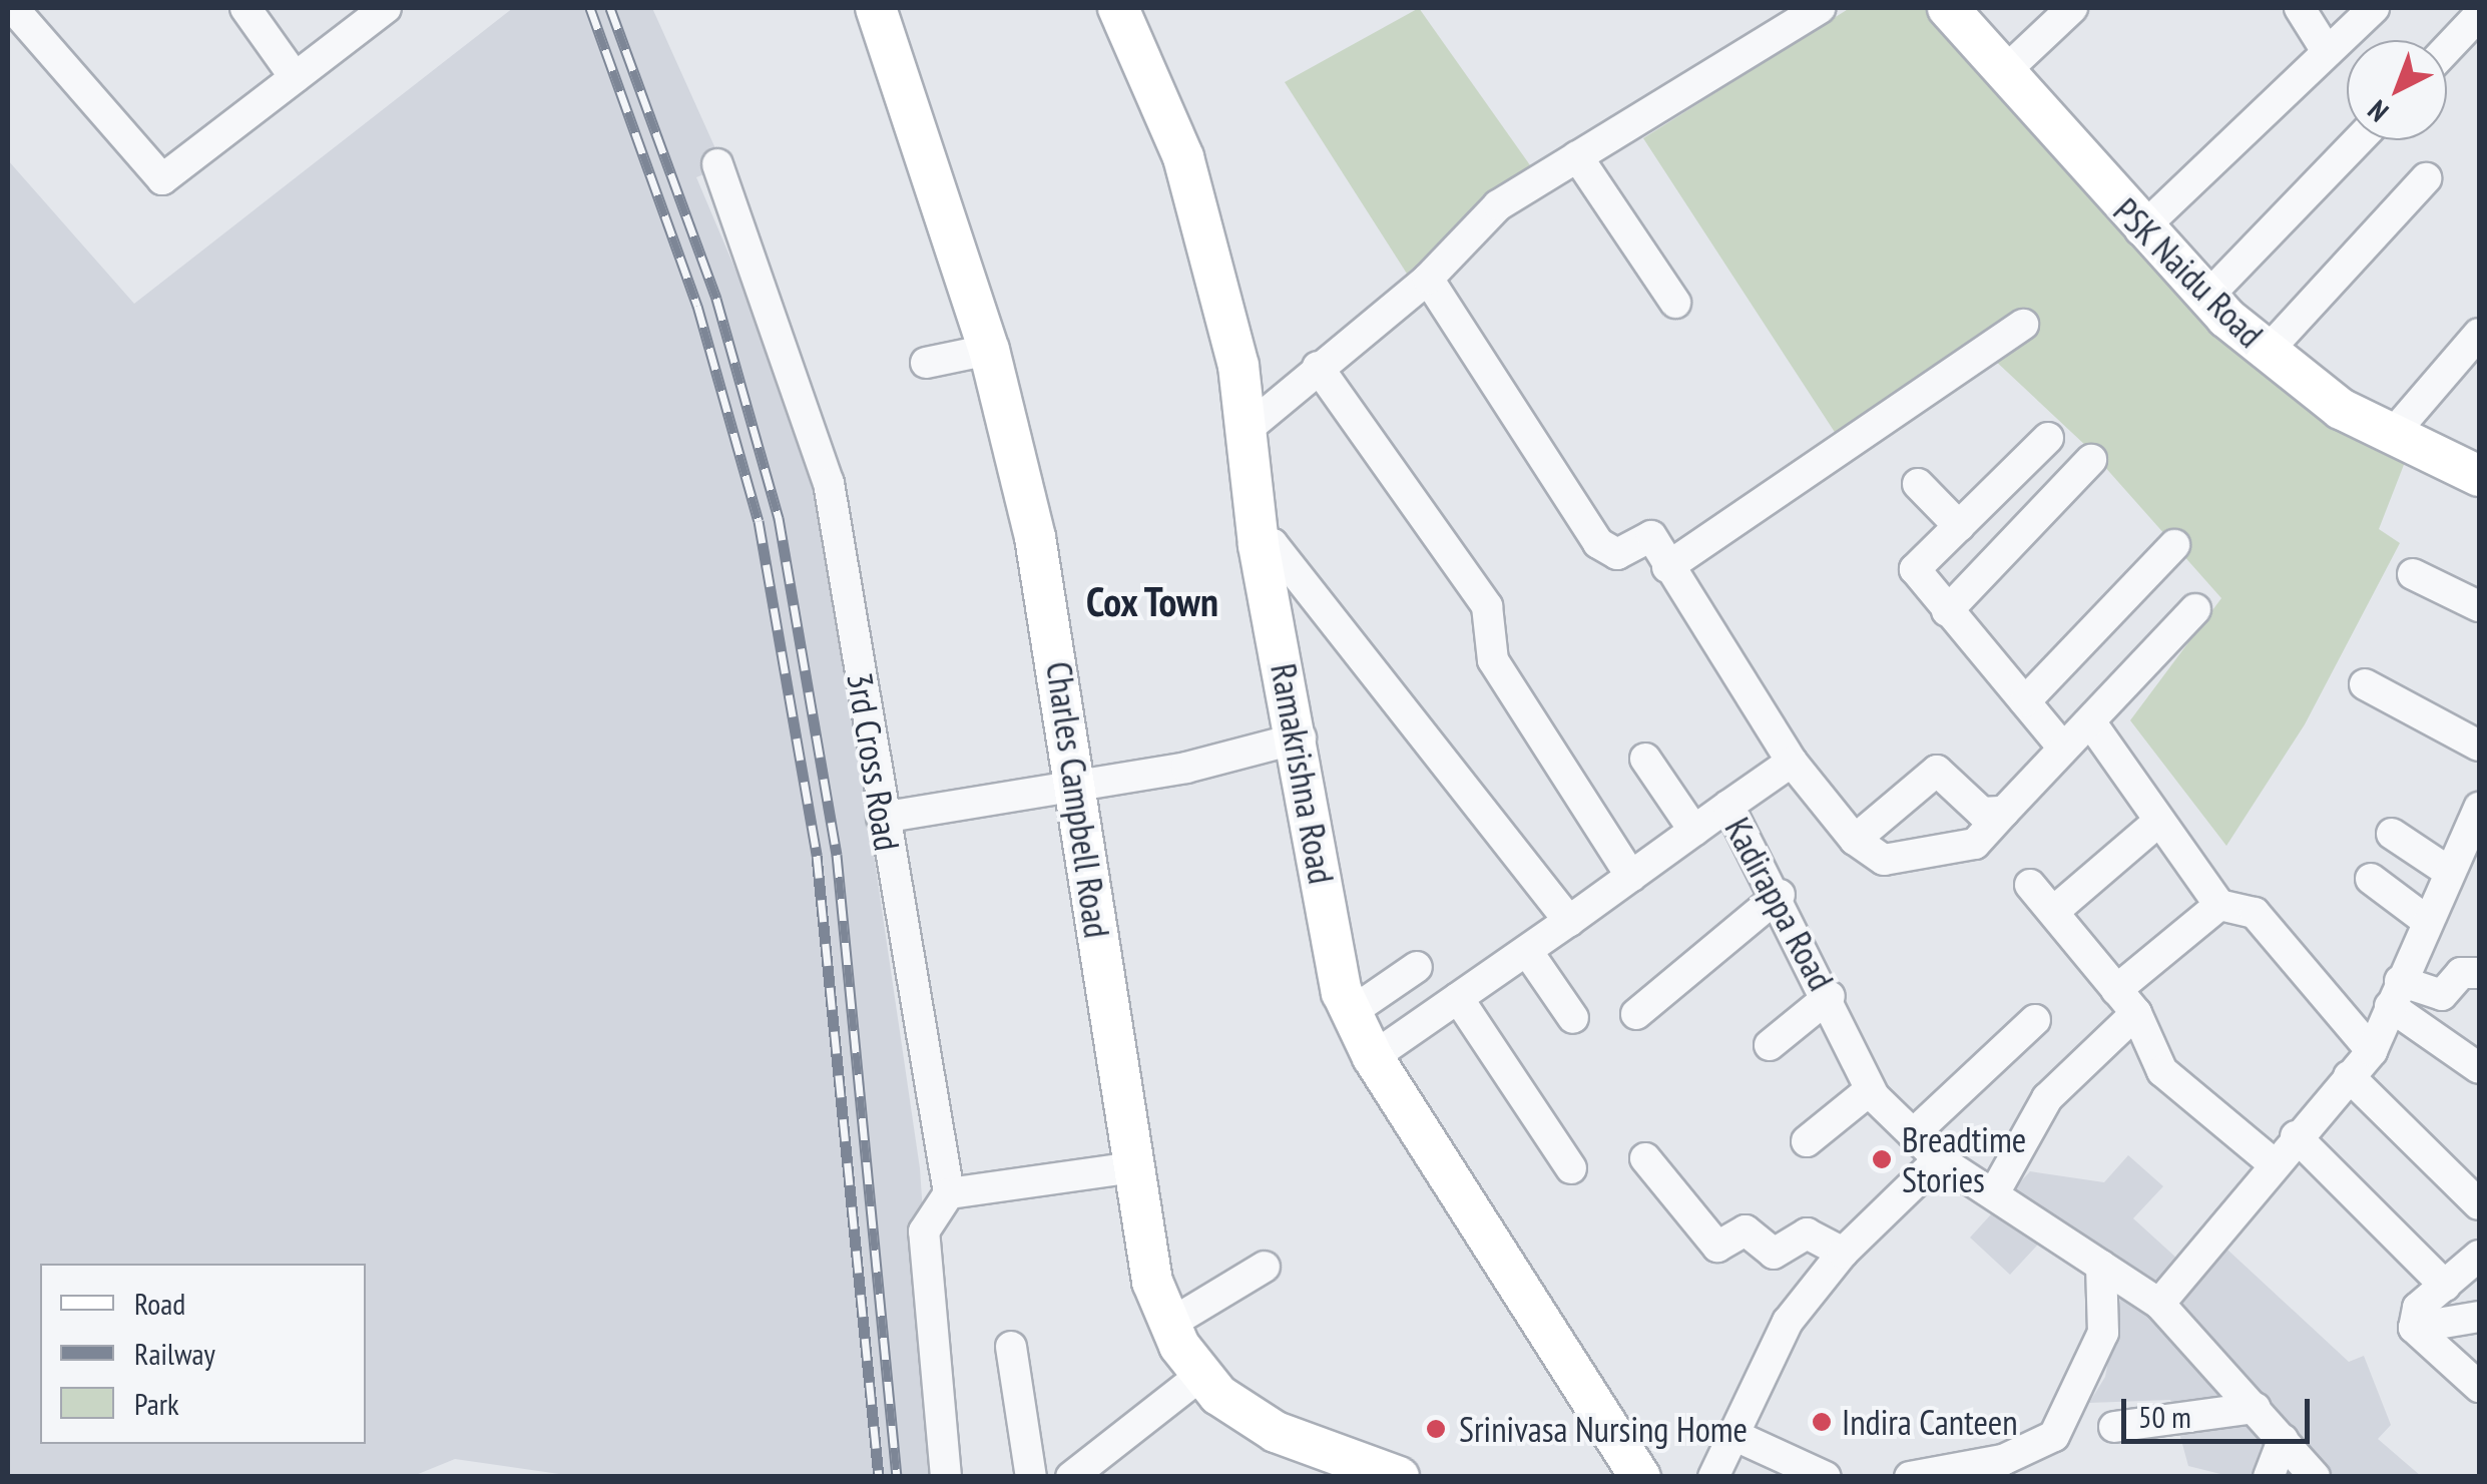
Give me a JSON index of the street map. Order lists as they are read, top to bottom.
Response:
{
  "streets": {
    "street": [
      "PSK Naidu Road",
      "3rd Cross Road",
      "Ramakrishna Road",
      "Charles Campbell Road",
      "Kadirappa Road"
    ]
  },
  "crossings": [
    ["Ramakrishna Road", "Kadirappa Road"]
  ],
  "districts": ["Cox Town"],
  "places": ["Breadtime Stories", "Indira Canteen", "Srinivasa Nursing Home"],
  "legend": ["Road", "Railway", "Park"],
  "scale_bar": "50 m",
  "north": "bottom left"
}
